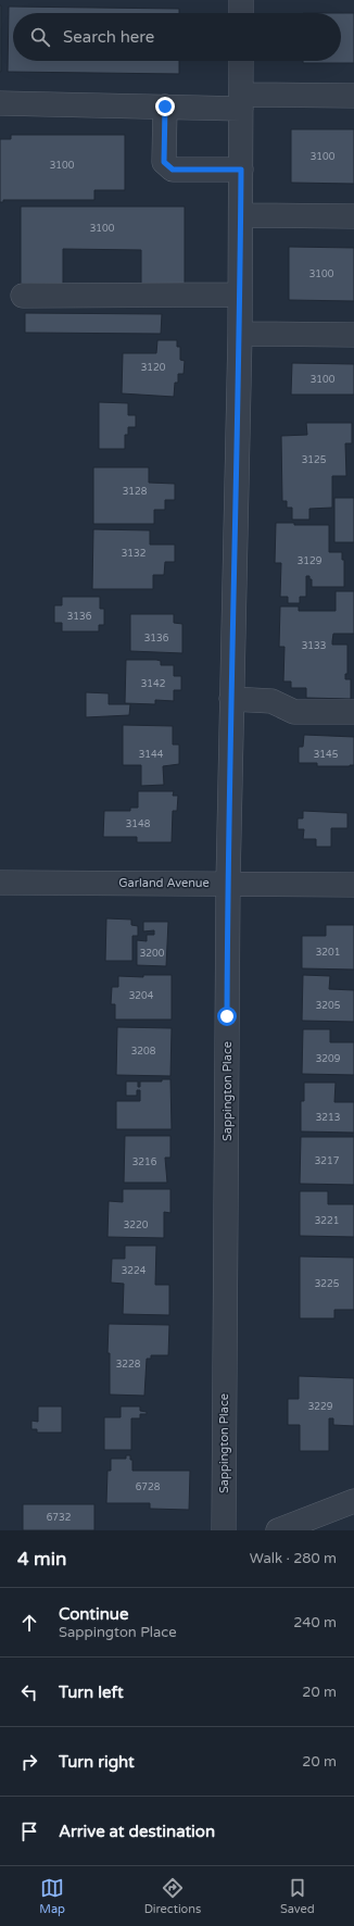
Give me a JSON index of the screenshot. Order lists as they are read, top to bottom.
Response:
{
  "streets": {
    "street": ["Garland Avenue", "Sappington Place"]
  },
  "crossings": [
    ["Garland Avenue", "Sappington Place"]
  ],
  "house_numbers": [
    "3100",
    "3100",
    "3100",
    "3100",
    "3120",
    "3100",
    "3125",
    "3128",
    "3132",
    "3129",
    "3136",
    "3136",
    "3133",
    "3142",
    "3144",
    "3145",
    "3148",
    "3201",
    "3200",
    "3204",
    "3205",
    "3208",
    "3209",
    "3213",
    "3217",
    "3216",
    "3221",
    "3220",
    "3224",
    "3225",
    "3228",
    "3229",
    "6728",
    "6732"
  ],
  "page": {
    "search": "Search here",
    "heading": ["4 min", "Walk · 280 m"],
    "list": [
      ["Continue", "Sappington Place", "240 m"],
      ["Turn left", "20 m"],
      ["Turn right", "20 m"],
      "Arrive at destination"
    ],
    "nav": ["Map", "Directions", "Saved"]
  }
}
